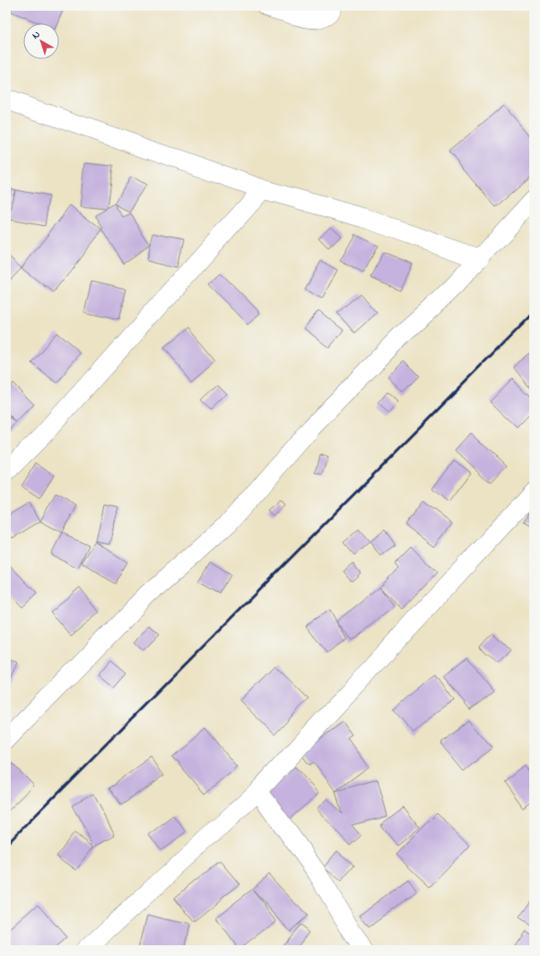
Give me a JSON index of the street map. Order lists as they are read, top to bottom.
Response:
{
  "north": "top left"
}
